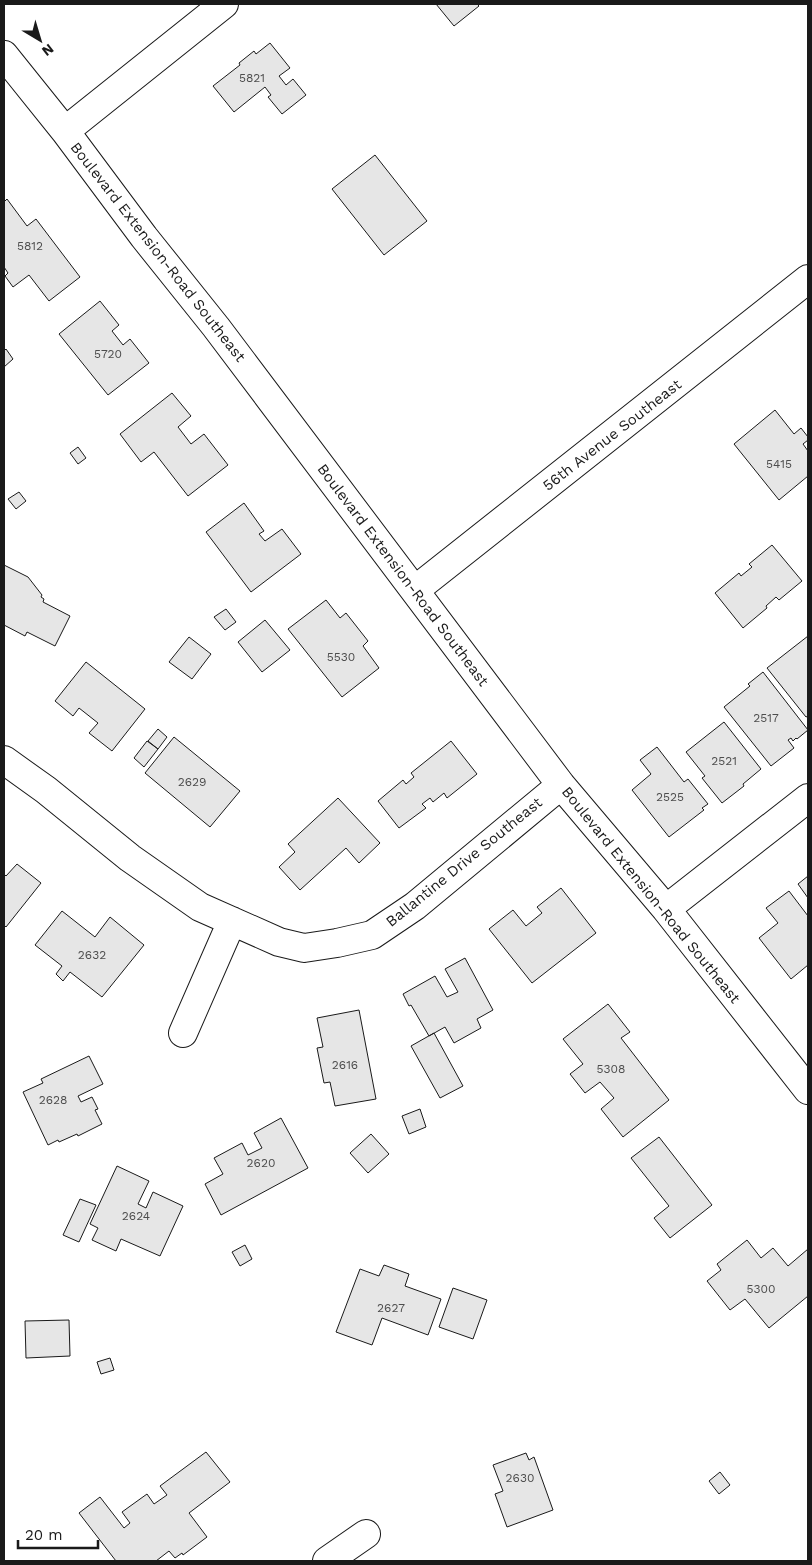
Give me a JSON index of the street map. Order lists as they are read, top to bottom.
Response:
{
  "streets": {
    "street": ["Boulevard Extension-Road Southeast", "56th Avenue Southeast", "Ballantine Drive Southeast"]
  },
  "crossings": [
    ["Boulevard Extension-Road Southeast", "56th Avenue Southeast"],
    ["Boulevard Extension-Road Southeast", "Ballantine Drive Southeast"]
  ],
  "house_numbers": [
    "5821",
    "5812",
    "5720",
    "5415",
    "5530",
    "2517",
    "2521",
    "2629",
    "2525",
    "2632",
    "2616",
    "5308",
    "2628",
    "2620",
    "2624",
    "5300",
    "2627",
    "2630"
  ],
  "scale_bar": "20 m",
  "north": "bottom right"
}
